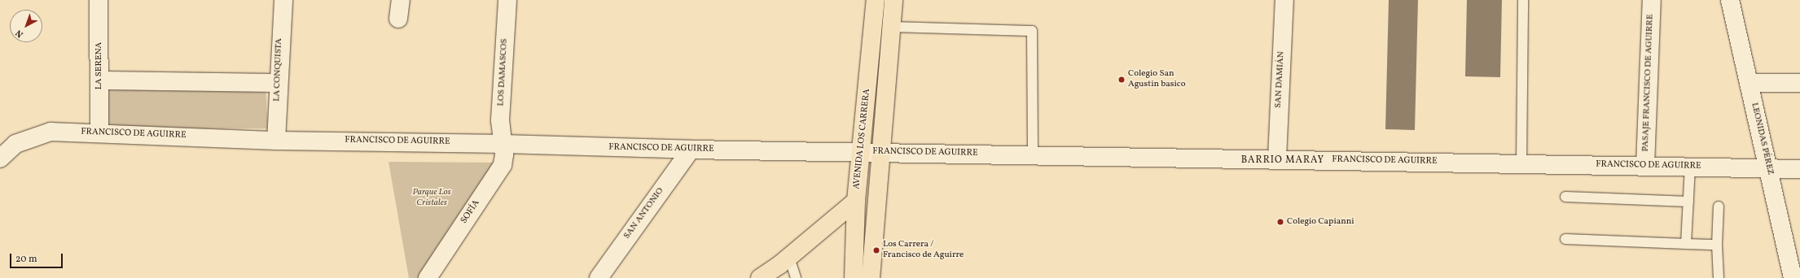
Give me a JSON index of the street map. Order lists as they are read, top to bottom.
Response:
{
  "streets": {
    "main road": ["AVENIDA LOS CARRERA"],
    "street": [
      "LA SERENA",
      "LA CONQUISTA",
      "LOS DAMASCOS",
      "SAN DAMIÁN",
      "PASAJE FRANCISCO DE AGUIRRE",
      "FRANCISCO DE AGUIRRE",
      "LEONIDAS PÉREZ",
      "SOFÍA",
      "SAN ANTONIO"
    ]
  },
  "crossings": [
    ["LA SERENA", "FRANCISCO DE AGUIRRE"],
    ["LA CONQUISTA", "FRANCISCO DE AGUIRRE"],
    ["LOS DAMASCOS", "FRANCISCO DE AGUIRRE"],
    ["LOS DAMASCOS", "SOFÍA"],
    ["SAN DAMIÁN", "FRANCISCO DE AGUIRRE"],
    ["PASAJE FRANCISCO DE AGUIRRE", "FRANCISCO DE AGUIRRE"],
    ["FRANCISCO DE AGUIRRE", "AVENIDA LOS CARRERA"],
    ["FRANCISCO DE AGUIRRE", "LEONIDAS PÉREZ"],
    ["FRANCISCO DE AGUIRRE", "SOFÍA"],
    ["FRANCISCO DE AGUIRRE", "SAN ANTONIO"]
  ],
  "districts": ["BARRIO MARAY"],
  "parks": ["Parque Los Cristales"],
  "places": ["Colegio San Agustin basico", "Colegio Capianni", "Los Carrera / Francisco de Aguirre"],
  "scale_bar": "20 m",
  "north": "bottom left"
}
